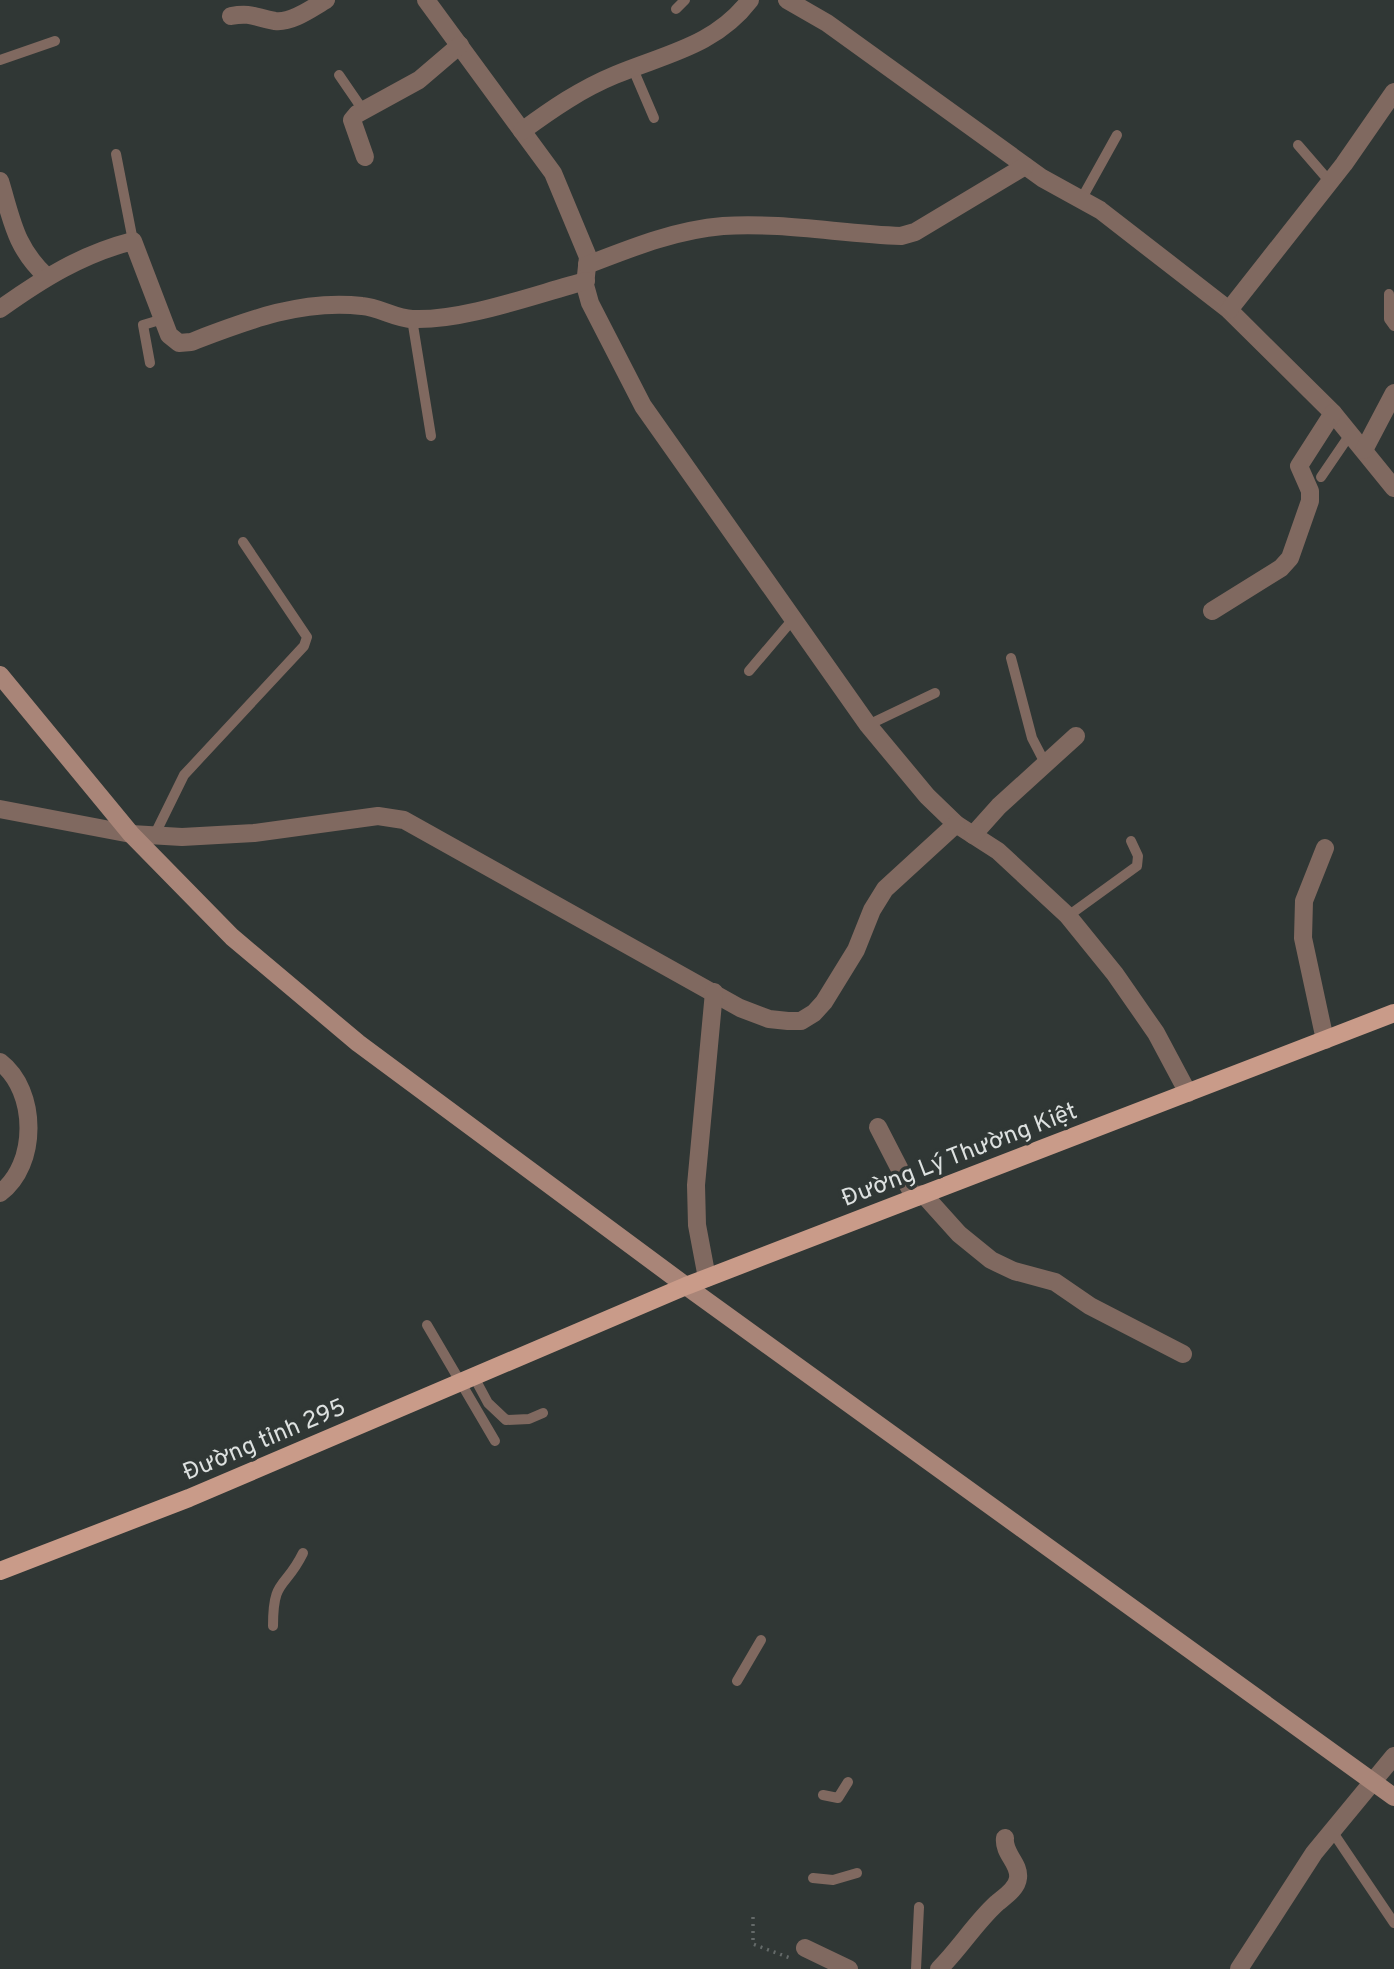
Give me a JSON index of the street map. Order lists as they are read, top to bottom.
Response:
{
  "streets": {
    "main road": ["Đường Lý Thường Kiệt", "Đường tỉnh 295"]
  },
  "crossings": [
    ["Đường Lý Thường Kiệt", "Đường tỉnh 295"]
  ]
}
